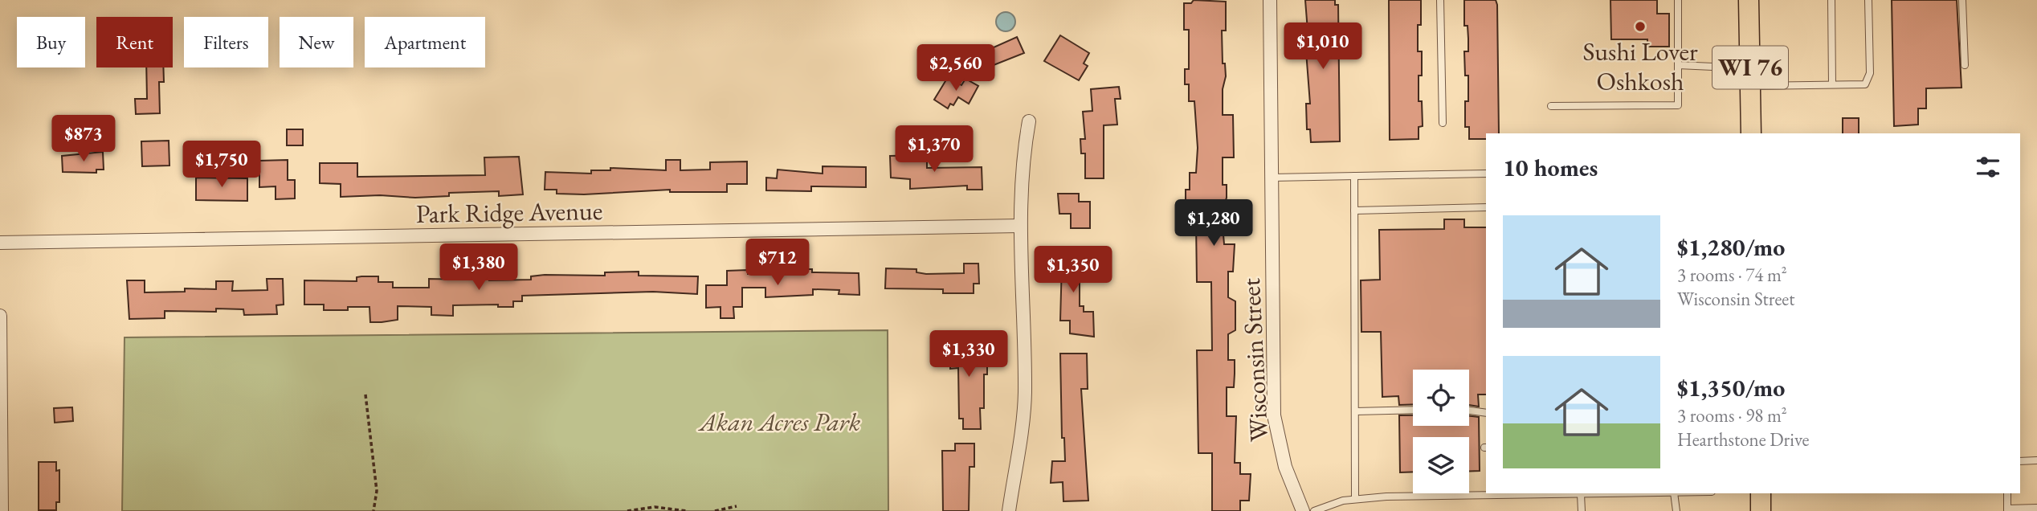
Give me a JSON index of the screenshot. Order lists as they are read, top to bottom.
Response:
{
  "streets": {
    "main road": ["WI 76"],
    "street": ["Park Ridge Avenue", "Wisconsin Street"]
  },
  "parks": ["Akan Acres Park"],
  "places": ["Sushi Lover Oshkosh"],
  "page": {
    "chip": [
      "Buy",
      "Rent",
      "Filters",
      "New",
      "Apartment"
    ],
    "price": [
      "$1,010",
      "$2,560",
      "$873",
      "$1,370",
      "$1,750",
      "$1,280",
      "$712",
      "$1,380",
      "$1,350",
      "$1,330"
    ],
    "heading": "10 homes",
    "list": [
      {
        "name": "$1,280/mo",
        "note": "3 rooms · 74 m² · Wisconsin Street"
      },
      {
        "name": "$1,350/mo",
        "note": "3 rooms · 98 m² · Hearthstone Drive"
      }
    ]
  }
}
